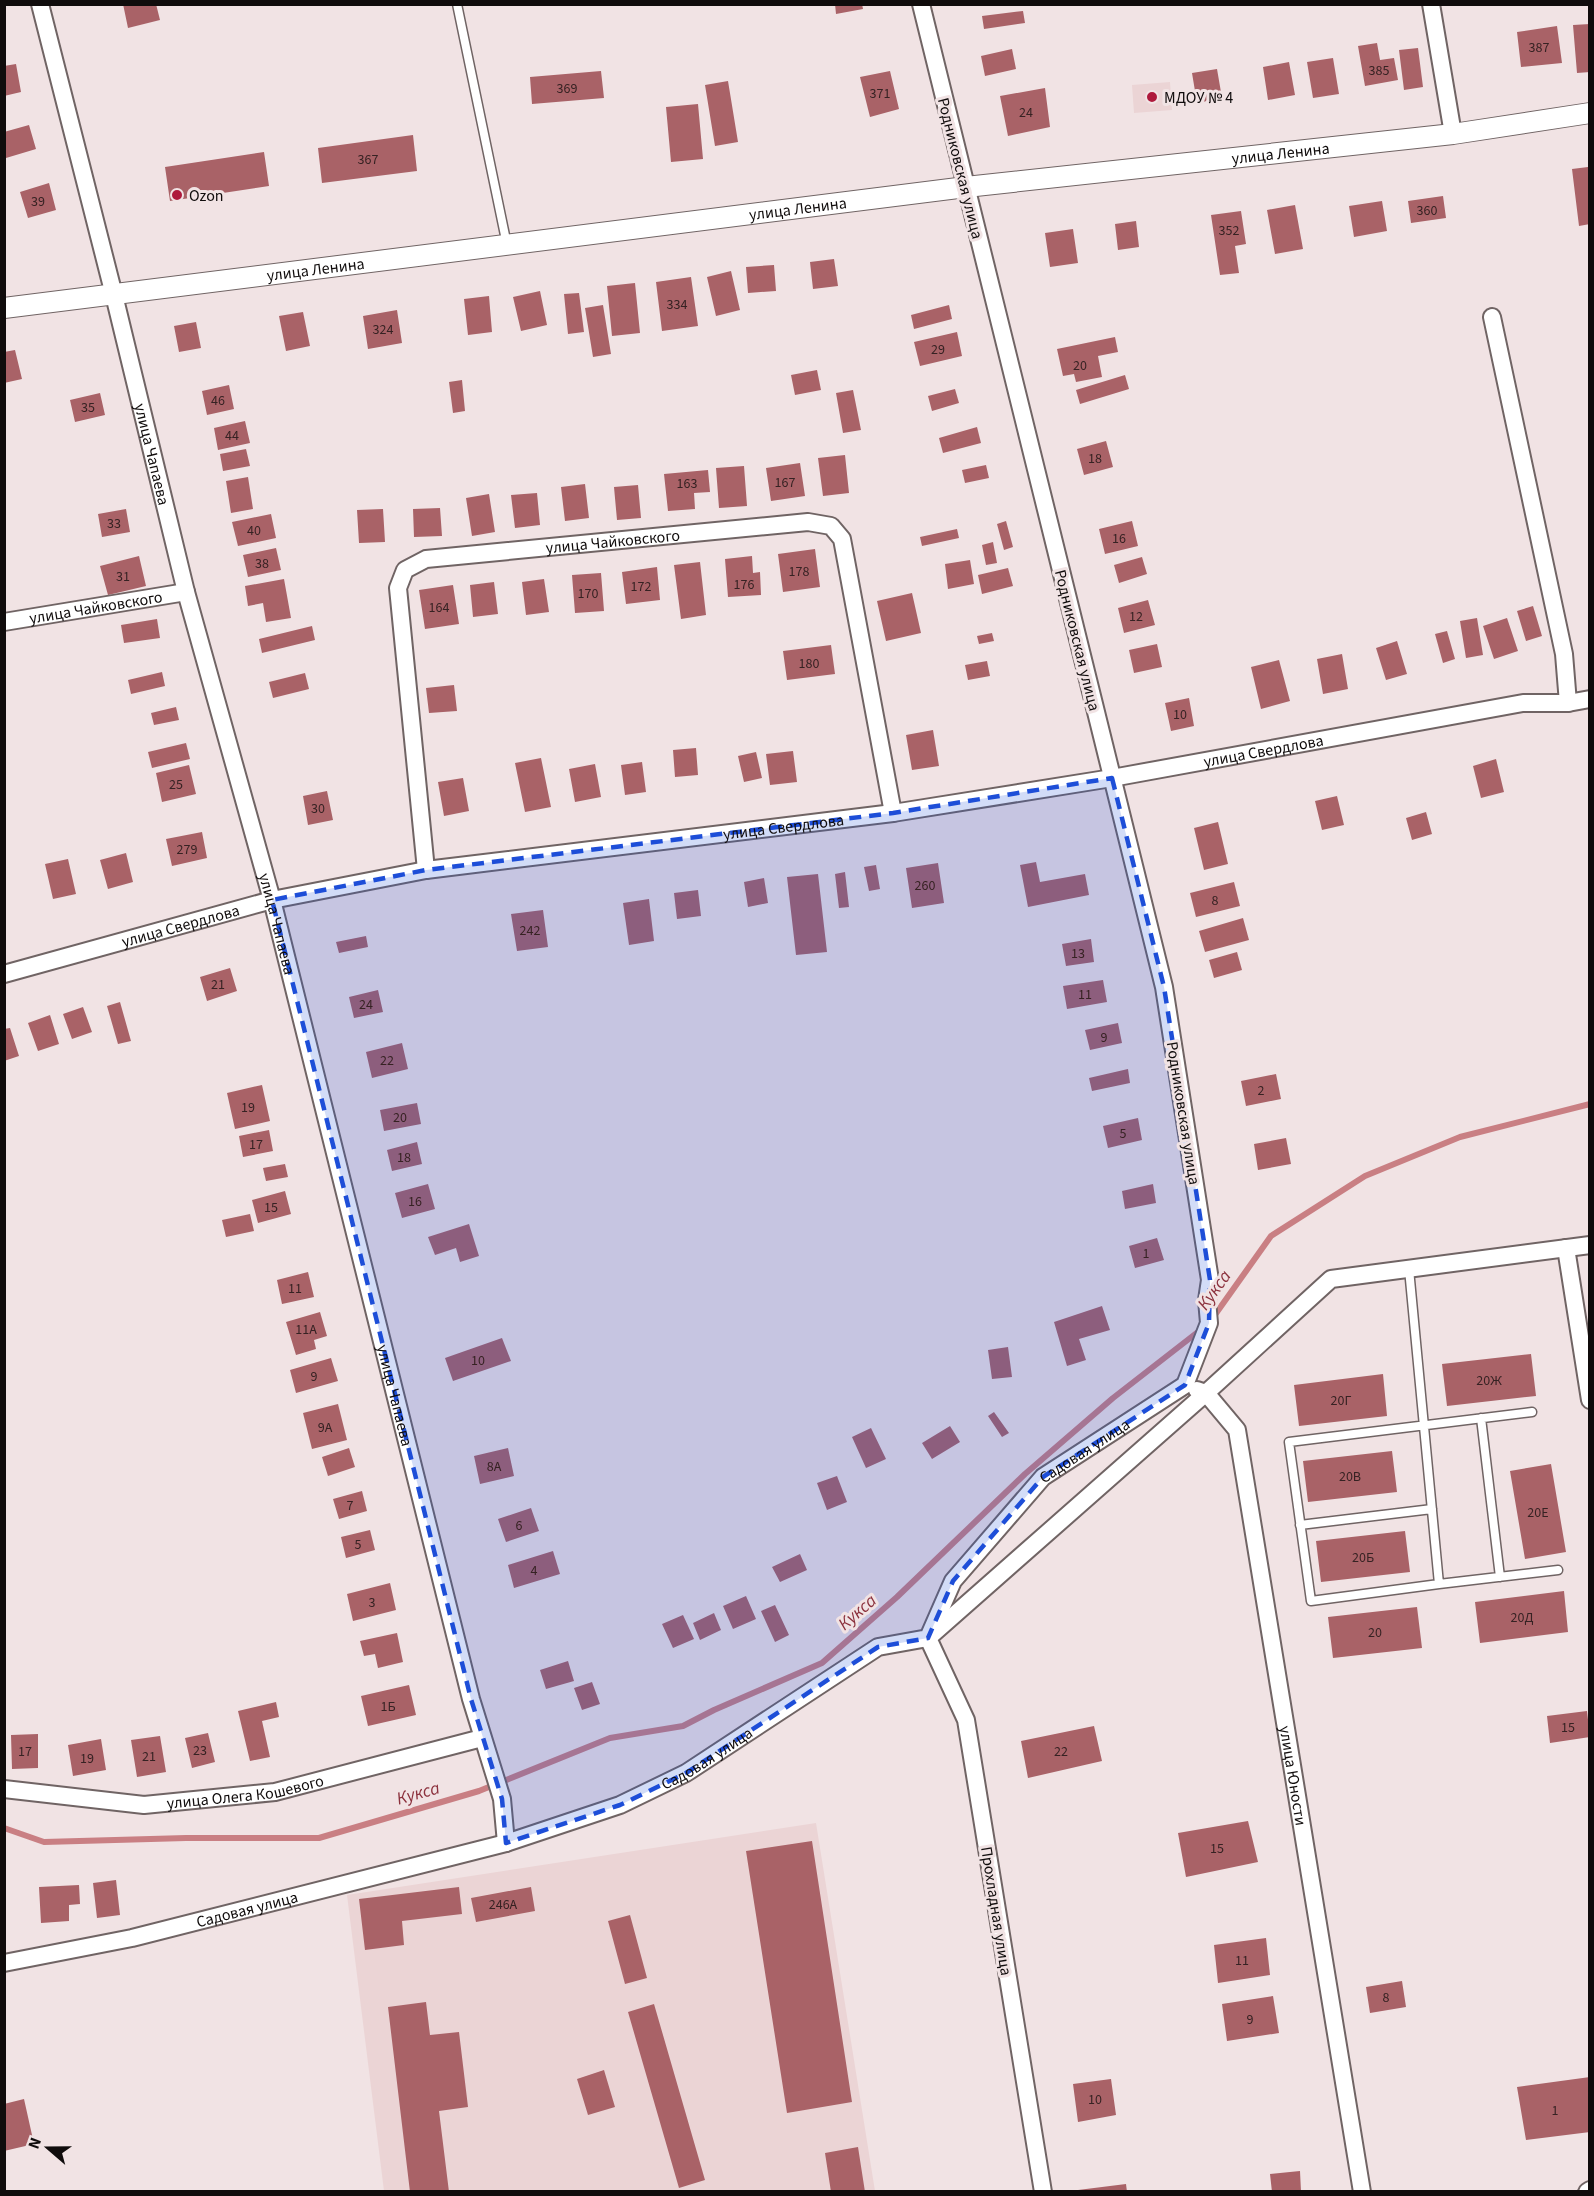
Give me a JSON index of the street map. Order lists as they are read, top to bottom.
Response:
{
  "streets": {
    "street": [
      "улица Ленина",
      "Родниковская улица",
      "улица Чапаева",
      "улица Чайковского",
      "улица Свердлова",
      "Садовая улица",
      "улица Юности",
      "улица Олега Кошевого",
      "Прохладная улица"
    ]
  },
  "crossings": [
    ["улица Ленина", "Родниковская улица"],
    ["улица Ленина", "улица Чапаева"],
    ["Родниковская улица", "улица Свердлова"],
    ["Родниковская улица", "Садовая улица"],
    ["Родниковская улица", "улица Юности"],
    ["улица Чапаева", "улица Чайковского"],
    ["улица Чапаева", "улица Свердлова"],
    ["улица Чапаева", "Садовая улица"],
    ["улица Чапаева", "улица Олега Кошевого"],
    ["улица Чайковского", "улица Свердлова"],
    ["Садовая улица", "улица Юности"],
    ["Садовая улица", "Прохладная улица"]
  ],
  "water": ["Кукса"],
  "places": ["МДОУ № 4", "Ozon"],
  "house_numbers": [
    "387",
    "385",
    "369",
    "371",
    "24",
    "367",
    "39",
    "360",
    "352",
    "334",
    "324",
    "29",
    "20",
    "46",
    "35",
    "44",
    "18",
    "167",
    "163",
    "33",
    "40",
    "16",
    "38",
    "178",
    "31",
    "176",
    "172",
    "170",
    "164",
    "12",
    "180",
    "10",
    "25",
    "30",
    "279",
    "260",
    "8",
    "242",
    "13",
    "21",
    "11",
    "24",
    "9",
    "22",
    "2",
    "19",
    "20",
    "5",
    "17",
    "18",
    "16",
    "15",
    "1",
    "11",
    "11А",
    "10",
    "9",
    "20Ж",
    "20Г",
    "9А",
    "8А",
    "20В",
    "7",
    "20Е",
    "6",
    "5",
    "20Б",
    "4",
    "3",
    "20Д",
    "20",
    "1Б",
    "15",
    "23",
    "17",
    "22",
    "21",
    "19",
    "15",
    "246А",
    "11",
    "8",
    "9",
    "10",
    "1"
  ],
  "north": "left"
}
